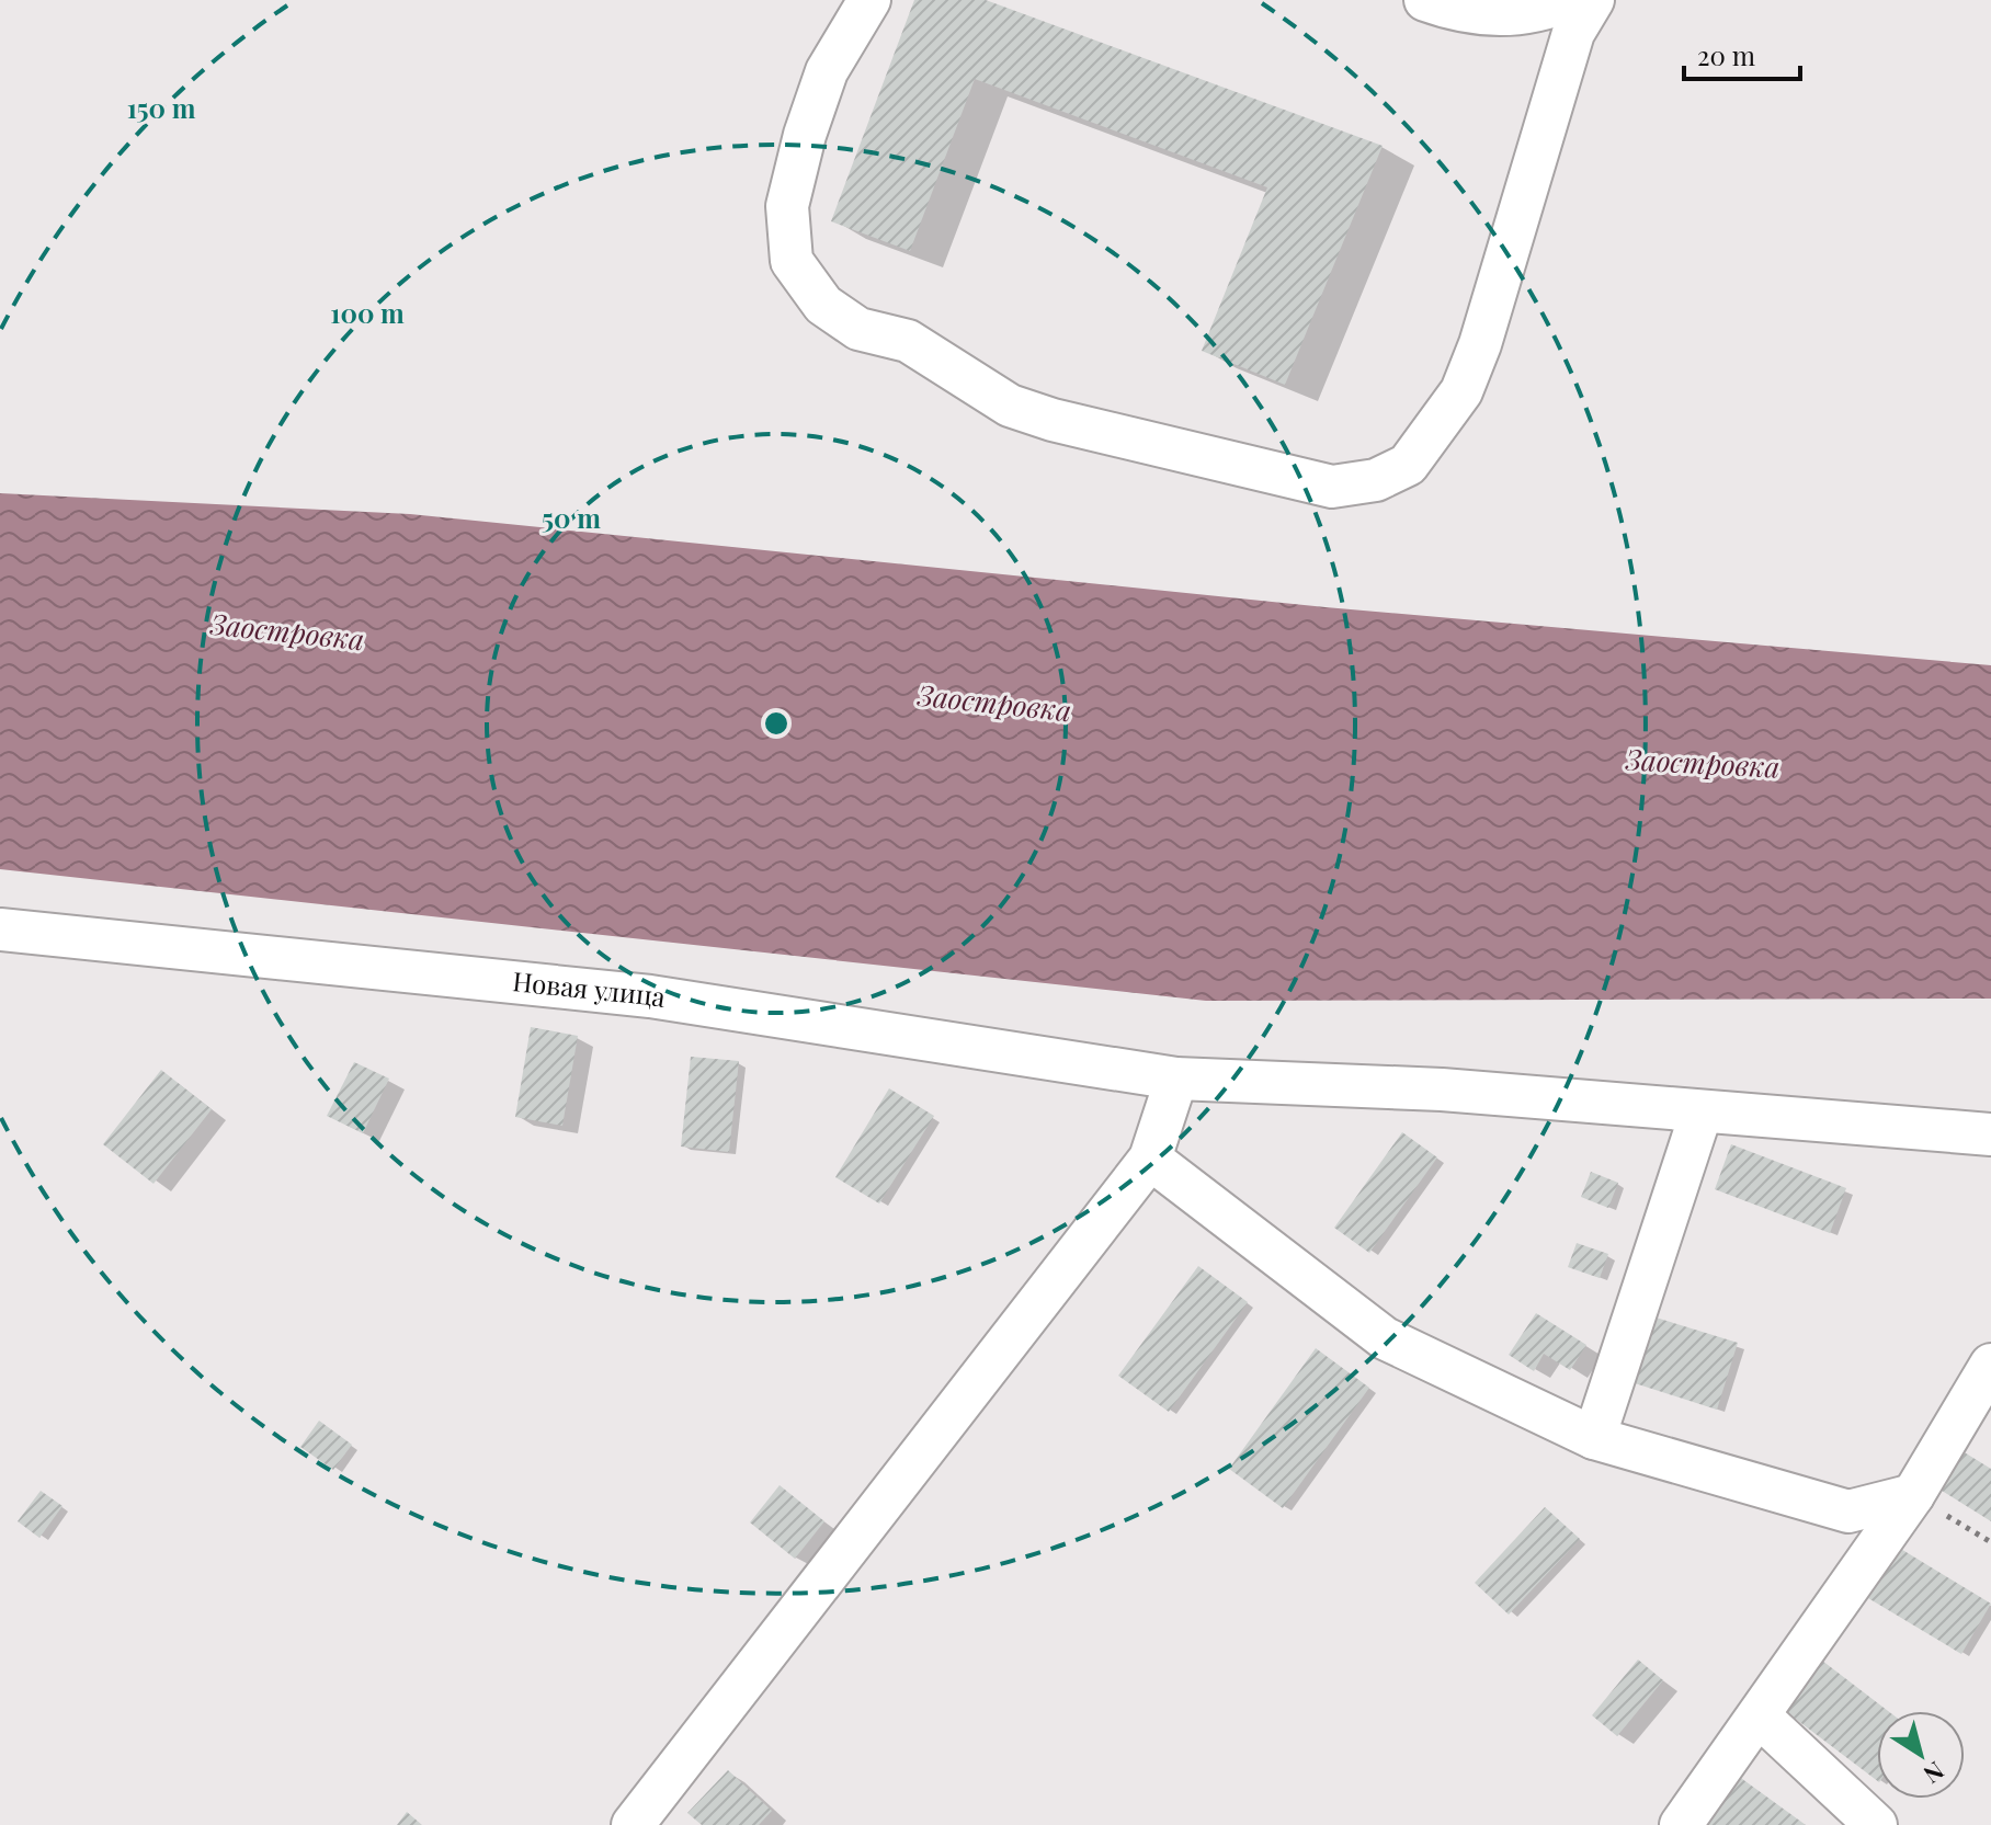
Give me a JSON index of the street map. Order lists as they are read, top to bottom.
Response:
{
  "streets": {
    "street": ["Новая улица"]
  },
  "water": ["Заостровка"],
  "scale_bar": "20 m",
  "north": "bottom right",
  "rings": ["150 m", "100 m", "50 m"]
}
